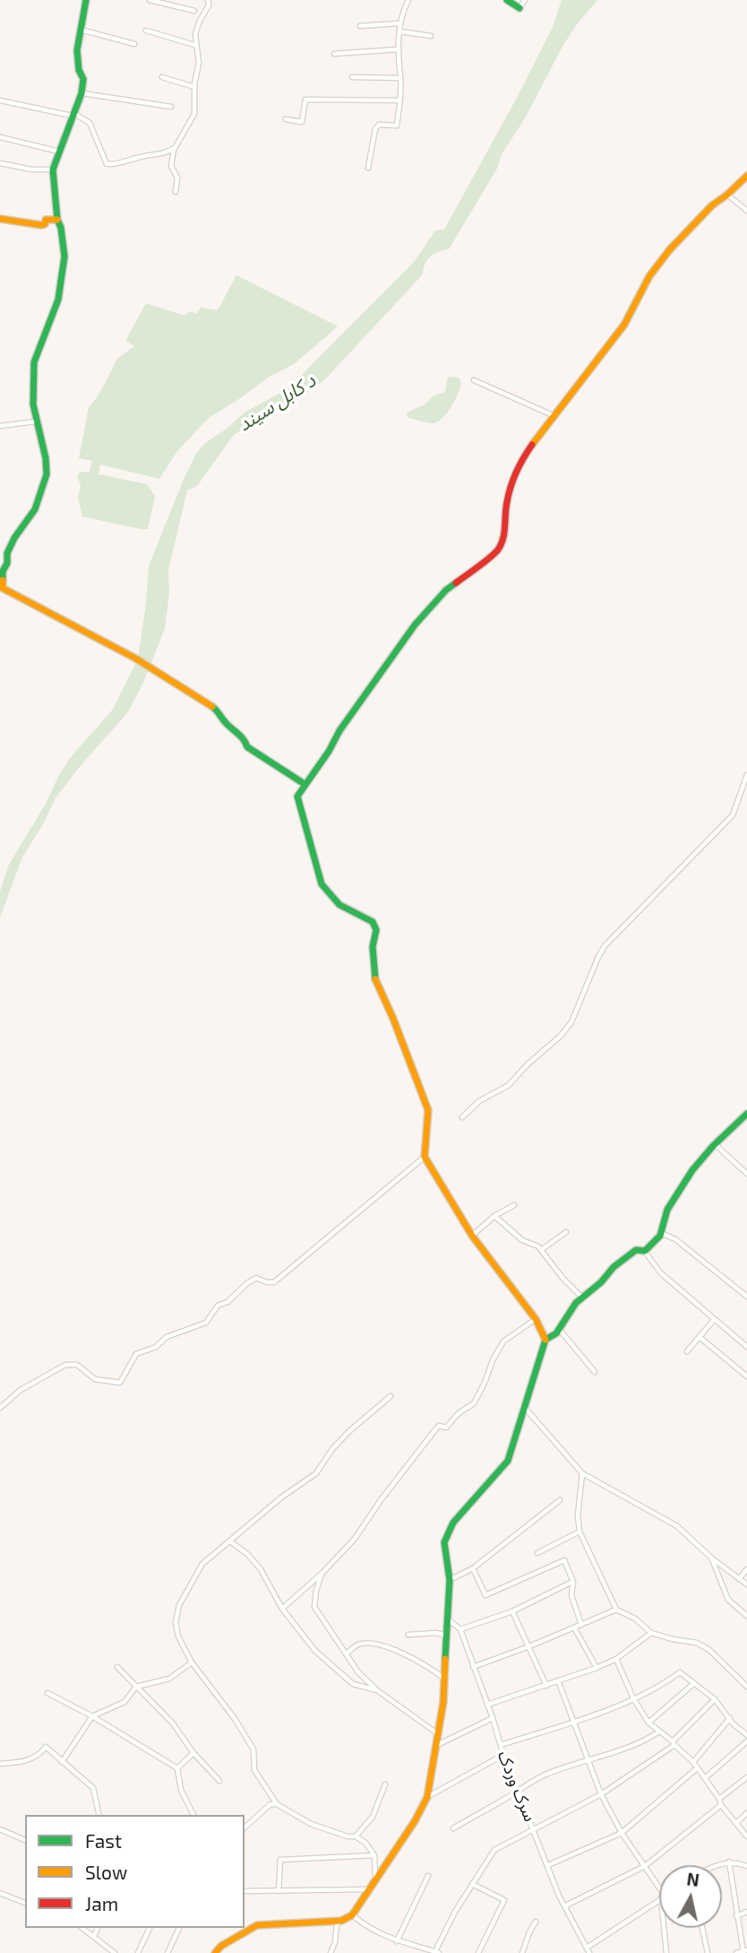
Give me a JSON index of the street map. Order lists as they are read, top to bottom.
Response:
{
  "streets": {
    "street": ["سرک وردک"]
  },
  "water": ["د کابل سيند"],
  "legend": ["Fast", "Slow", "Jam"],
  "north": "top"
}
